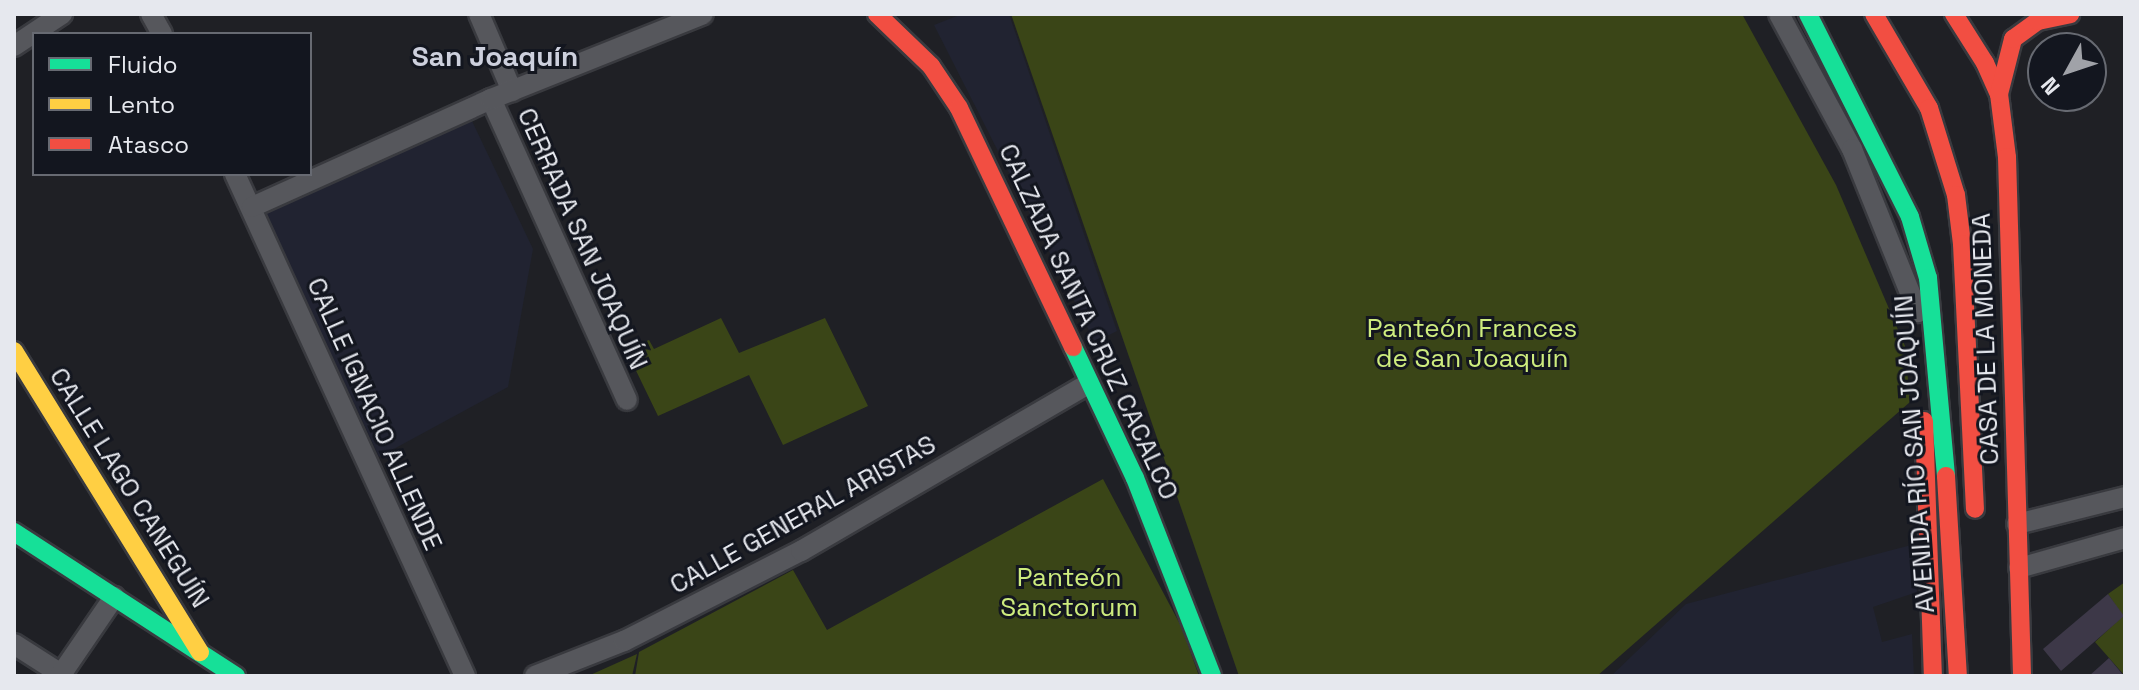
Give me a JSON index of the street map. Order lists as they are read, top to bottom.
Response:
{
  "streets": {
    "main road": [
      "CALZADA SANTA CRUZ CACALCO",
      "CASA DE LA MONEDA",
      "AVENIDA RÍO SAN JOAQUÍN",
      "CALLE LAGO CANEGUÍN"
    ],
    "street": ["CERRADA SAN JOAQUÍN", "CALLE IGNACIO ALLENDE", "CALLE GENERAL ARISTAS"]
  },
  "crossings": [
    ["CALZADA SANTA CRUZ CACALCO", "CALLE GENERAL ARISTAS"]
  ],
  "districts": ["San Joaquín"],
  "parks": ["Panteón Frances de San Joaquín", "Panteón Sanctorum"],
  "legend": ["Fluido", "Lento", "Atasco"],
  "north": "bottom left"
}
